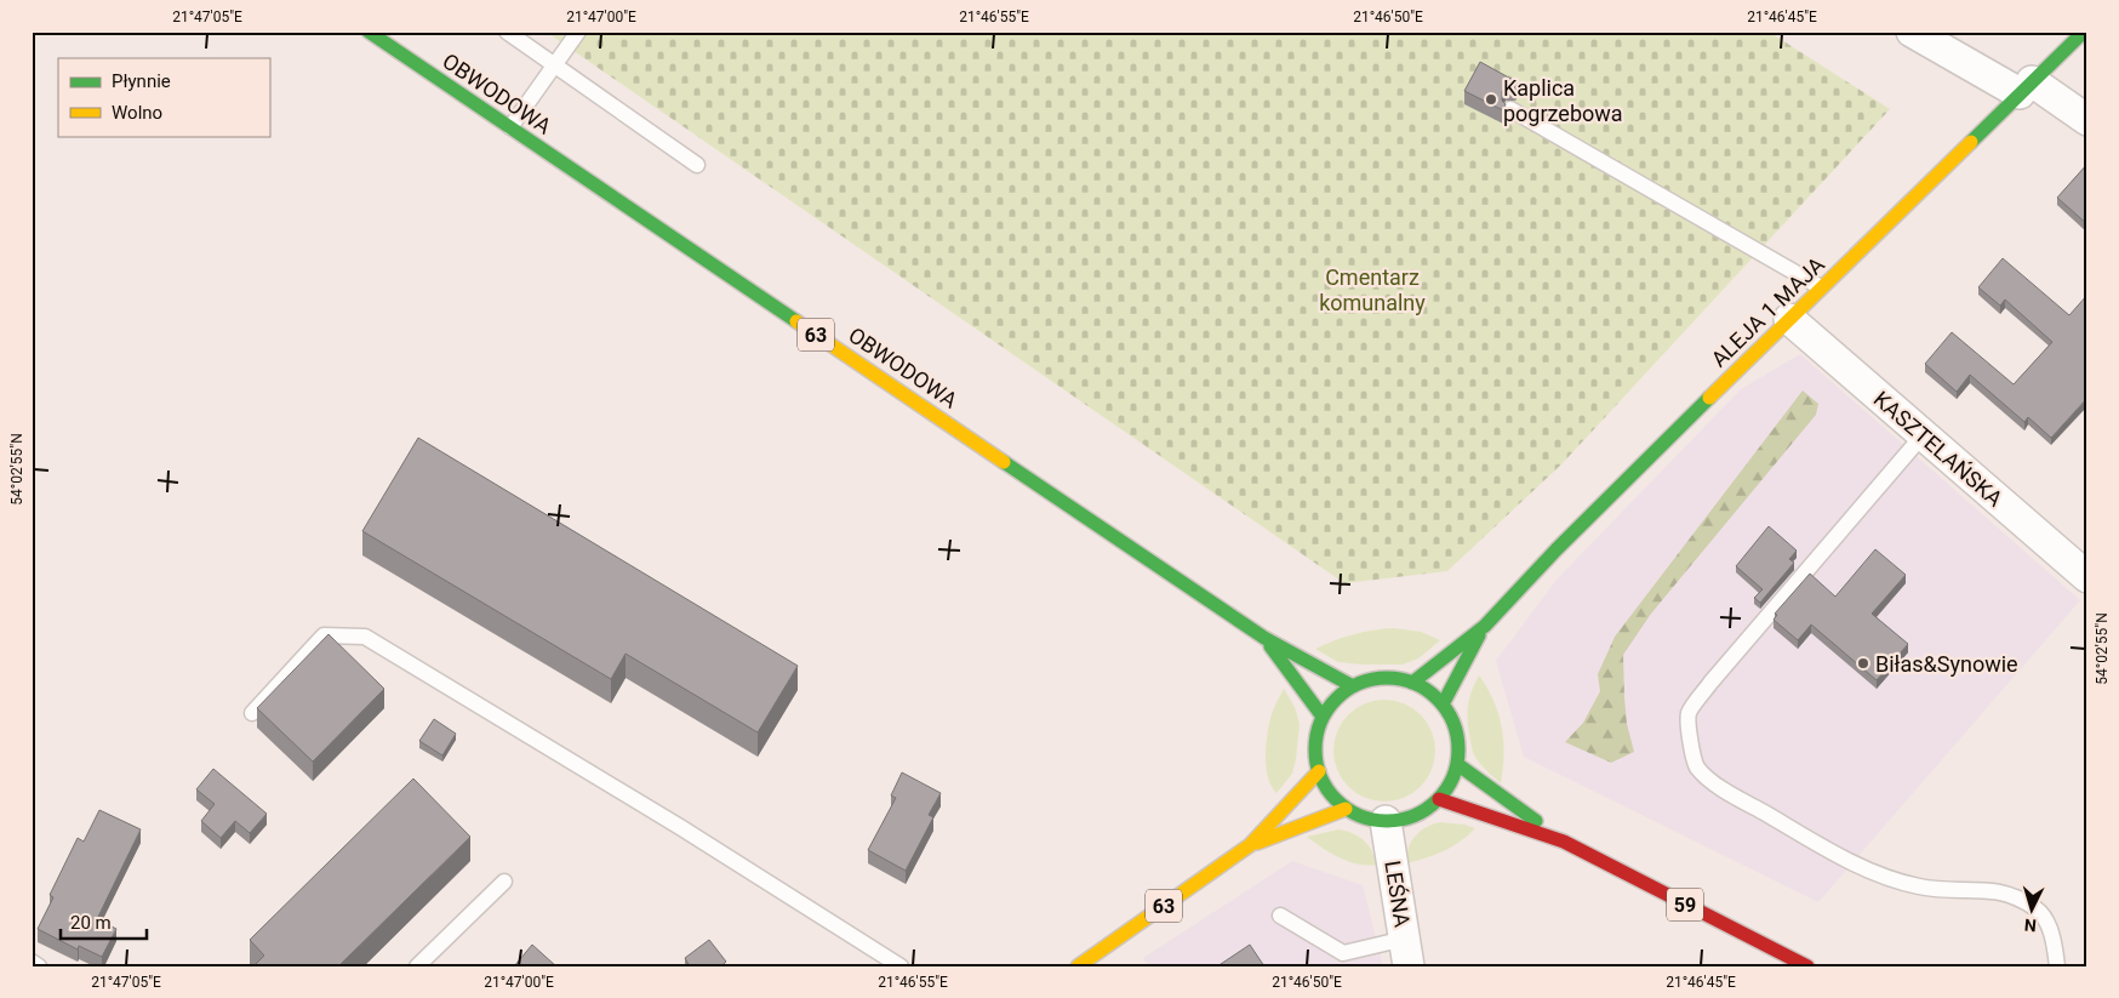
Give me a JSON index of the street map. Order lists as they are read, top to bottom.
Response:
{
  "streets": {
    "main road": [
      "OBWODOWA",
      "ALEJA 1 MAJA",
      "63",
      "59"
    ],
    "street": ["KASZTELAŃSKA", "LEŚNA"]
  },
  "crossings": [
    ["OBWODOWA", "ALEJA 1 MAJA"],
    ["OBWODOWA", "63"],
    ["OBWODOWA", "LEŚNA"],
    ["OBWODOWA", "59"],
    ["ALEJA 1 MAJA", "63"],
    ["ALEJA 1 MAJA", "KASZTELAŃSKA"],
    ["ALEJA 1 MAJA", "LEŚNA"],
    ["ALEJA 1 MAJA", "59"],
    ["63", "LEŚNA"],
    ["63", "59"],
    ["LEŚNA", "59"]
  ],
  "parks": ["Cmentarz komunalny"],
  "places": ["Kaplica pogrzebowa", "Biłas&Synowie"],
  "legend": ["Płynnie", "Wolno"],
  "scale_bar": "20 m",
  "north": "bottom",
  "coordinates": [
    "21°47'05\"E",
    "21°47'00\"E",
    "21°46'55\"E",
    "21°46'50\"E",
    "21°46'45\"E",
    "54°02'55\"N"
  ]
}
